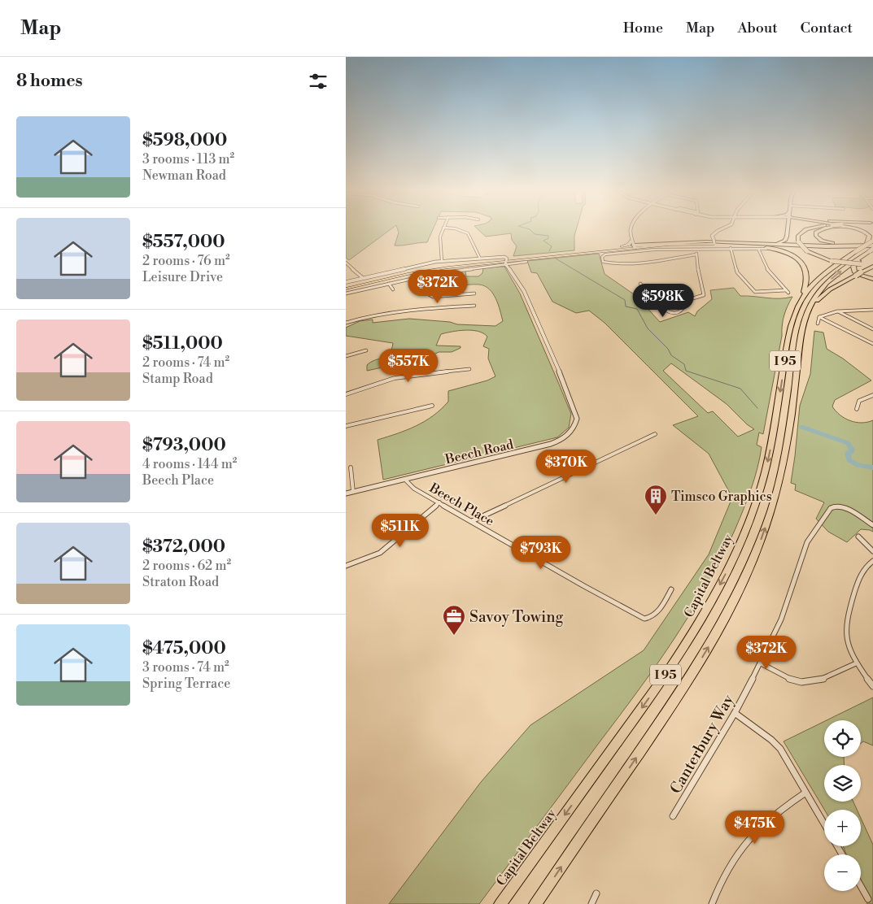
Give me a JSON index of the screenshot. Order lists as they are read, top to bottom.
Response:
{
  "streets": {
    "highway": ["I 95", "Capital Beltway"],
    "street": ["Beech Road", "Beech Place", "Canterbury Way"]
  },
  "crossings": [
    ["Beech Road", "Beech Place"]
  ],
  "places": {
    "building": ["Timsco Graphics"],
    "office": ["Savoy Towing"]
  },
  "page": {
    "header": "Map",
    "nav": [
      "Home",
      "Map",
      "About",
      "Contact"
    ],
    "heading": "8 homes",
    "list": [
      {
        "name": "$598,000",
        "note": "3 rooms · 113 m² · Newman Road"
      },
      {
        "name": "$557,000",
        "note": "2 rooms · 76 m² · Leisure Drive"
      },
      {
        "name": "$511,000",
        "note": "2 rooms · 74 m² · Stamp Road"
      },
      {
        "name": "$793,000",
        "note": "4 rooms · 144 m² · Beech Place"
      },
      {
        "name": "$372,000",
        "note": "2 rooms · 62 m² · Straton Road"
      },
      {
        "name": "$475,000",
        "note": "3 rooms · 74 m² · Spring Terrace"
      }
    ],
    "price": [
      "$372K",
      "$598K",
      "$557K",
      "$370K",
      "$511K",
      "$793K",
      "$372K",
      "$475K"
    ],
    "map_buttons": ["+", "−"]
  }
}
